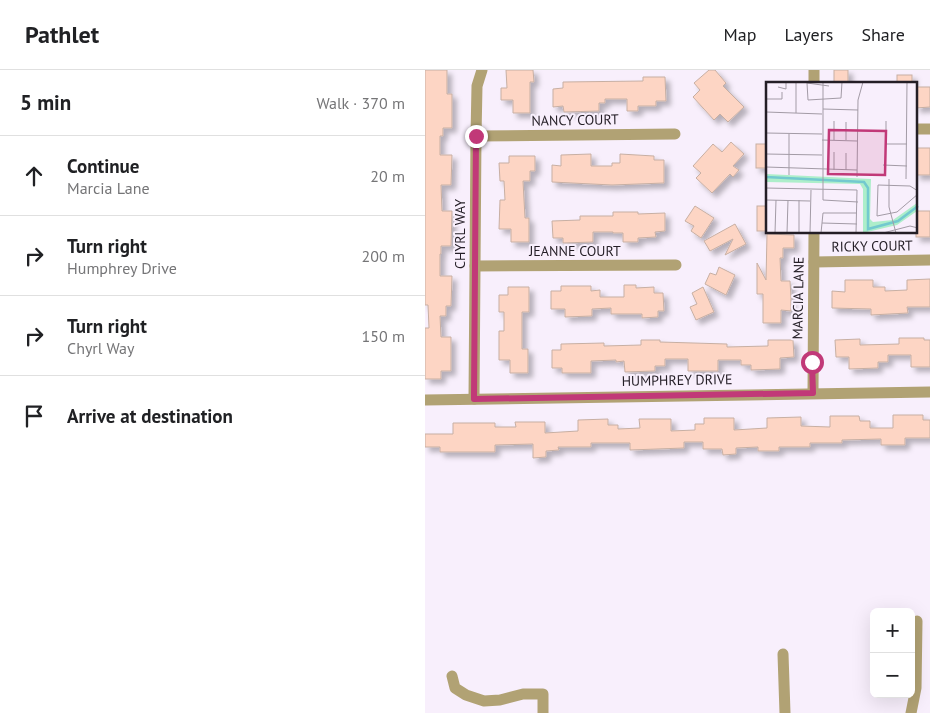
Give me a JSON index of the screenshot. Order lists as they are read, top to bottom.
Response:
{
  "streets": {
    "street": [
      "NANCY COURT",
      "CHYRL WAY",
      "RICKY COURT",
      "JEANNE COURT",
      "MARCIA LANE",
      "HUMPHREY DRIVE"
    ]
  },
  "crossings": [
    ["NANCY COURT", "CHYRL WAY"],
    ["CHYRL WAY", "JEANNE COURT"],
    ["CHYRL WAY", "HUMPHREY DRIVE"],
    ["RICKY COURT", "MARCIA LANE"],
    ["MARCIA LANE", "HUMPHREY DRIVE"]
  ],
  "page": {
    "header": "Pathlet",
    "nav": ["Map", "Layers", "Share"],
    "heading": ["5 min", "Walk · 370 m"],
    "list": [
      ["Continue", "Marcia Lane", "20 m"],
      ["Turn right", "Humphrey Drive", "200 m"],
      ["Turn right", "Chyrl Way", "150 m"],
      "Arrive at destination"
    ],
    "map_buttons": ["+", "−"]
  }
}
